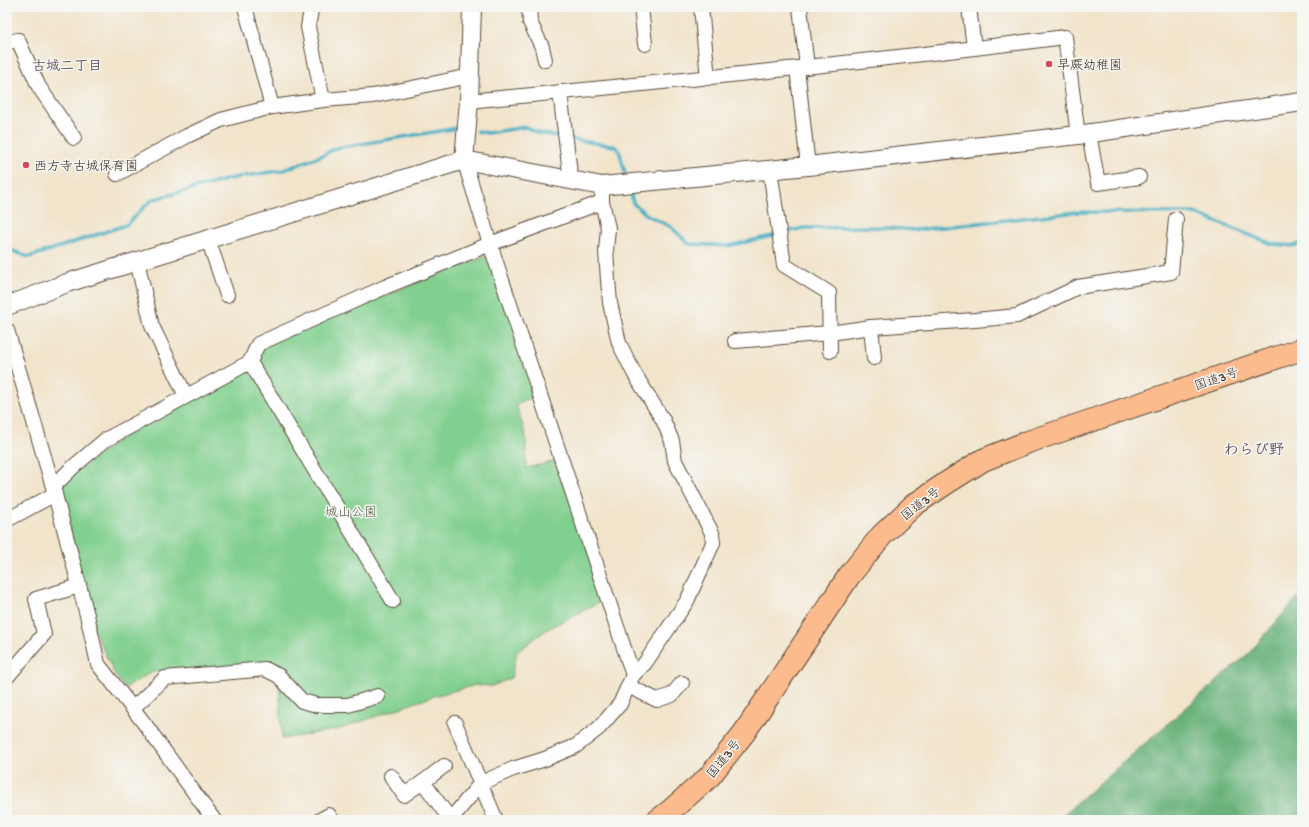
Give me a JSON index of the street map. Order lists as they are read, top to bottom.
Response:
{
  "streets": {
    "highway": ["国道3号"]
  },
  "districts": ["古城二丁目", "わらび野"],
  "parks": ["城山公園"],
  "places": ["早蕨幼稚園", "西方寺古城保育園"]
}
